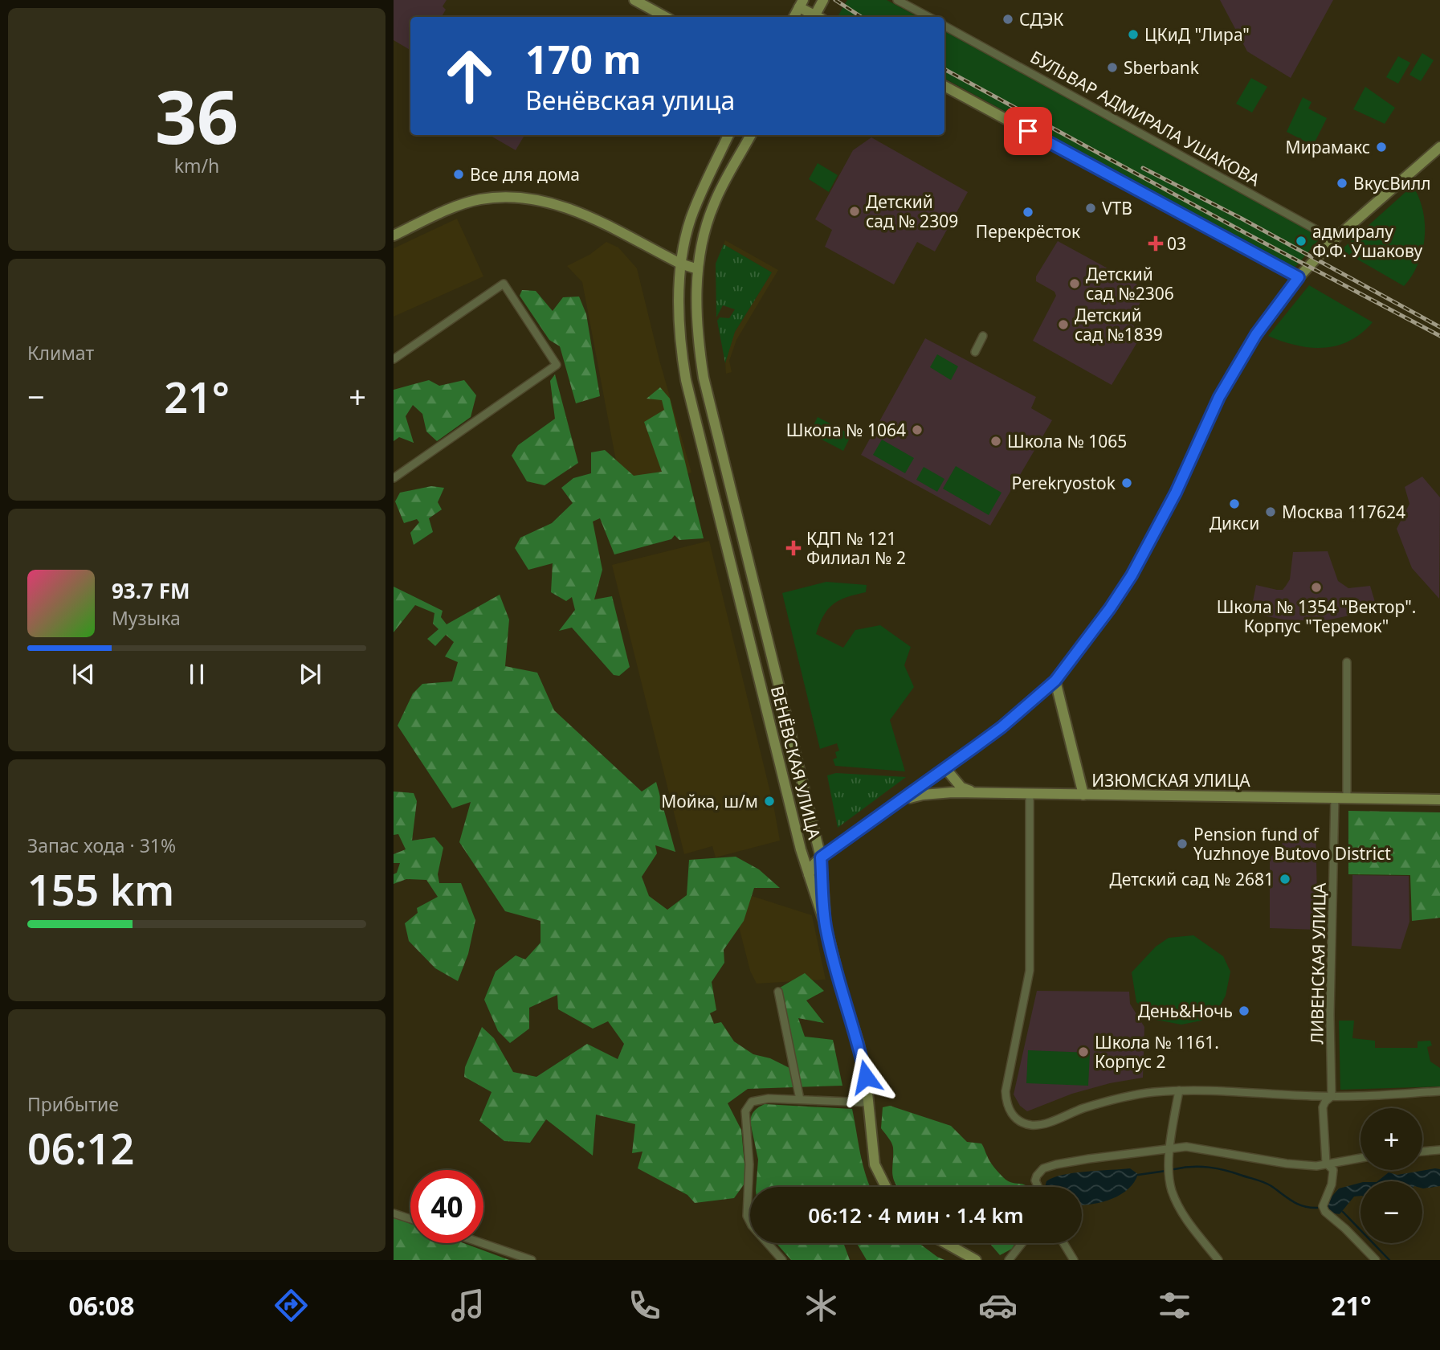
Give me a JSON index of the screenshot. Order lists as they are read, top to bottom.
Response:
{
  "streets": {
    "street": [
      "БУЛЬВАР АДМИРАЛА УШАКОВА",
      "ВЕНЁВСКАЯ УЛИЦА",
      "ИЗЮМСКАЯ УЛИЦА",
      "ЛИВЕНСКАЯ УЛИЦА"
    ]
  },
  "crossings": [
    ["ИЗЮМСКАЯ УЛИЦА", "ЛИВЕНСКАЯ УЛИЦА"]
  ],
  "places": {
    "other": [
      "СДЭК",
      "ЦКиД \"Лира\"",
      "Sberbank",
      "Мирамакс",
      "Все для дома",
      "ВкусВилл",
      "VTB",
      "Детский сад № 2309",
      "Перекрёсток",
      "адмиралу Ф.Ф. Ушакову",
      "Детский сад №2306",
      "Детский сад №1839",
      "Школа № 1064",
      "Школа № 1065",
      "Perekryostok",
      "Дикси",
      "Москва 117624",
      "Школа № 1354 \"Вектор\". Корпус \"Теремок\"",
      "Мойка, ш/м",
      "Pension fund of Yuzhnoye Butovo District",
      "Детский сад № 2681",
      "День&Ночь",
      "Школа № 1161. Корпус 2"
    ],
    "health": ["03", "КДП № 121 Филиал № 2"]
  },
  "page": {
    "tile": [
      ["36", "km/h"],
      "Климат",
      ["Запас хода · 31%", "155 km"],
      ["Прибытие", "06:12"]
    ],
    "turn": ["170 m", "Венёвская улица"],
    "heat": ["−", "21°", "+"],
    "song": ["93.7 FM", "Музыка"],
    "map_buttons": ["+", "−"],
    "limit": "40",
    "trip": "06:12 · 4 мин · 1.4 km",
    "tabs": ["06:08", "21°"]
  }
}
